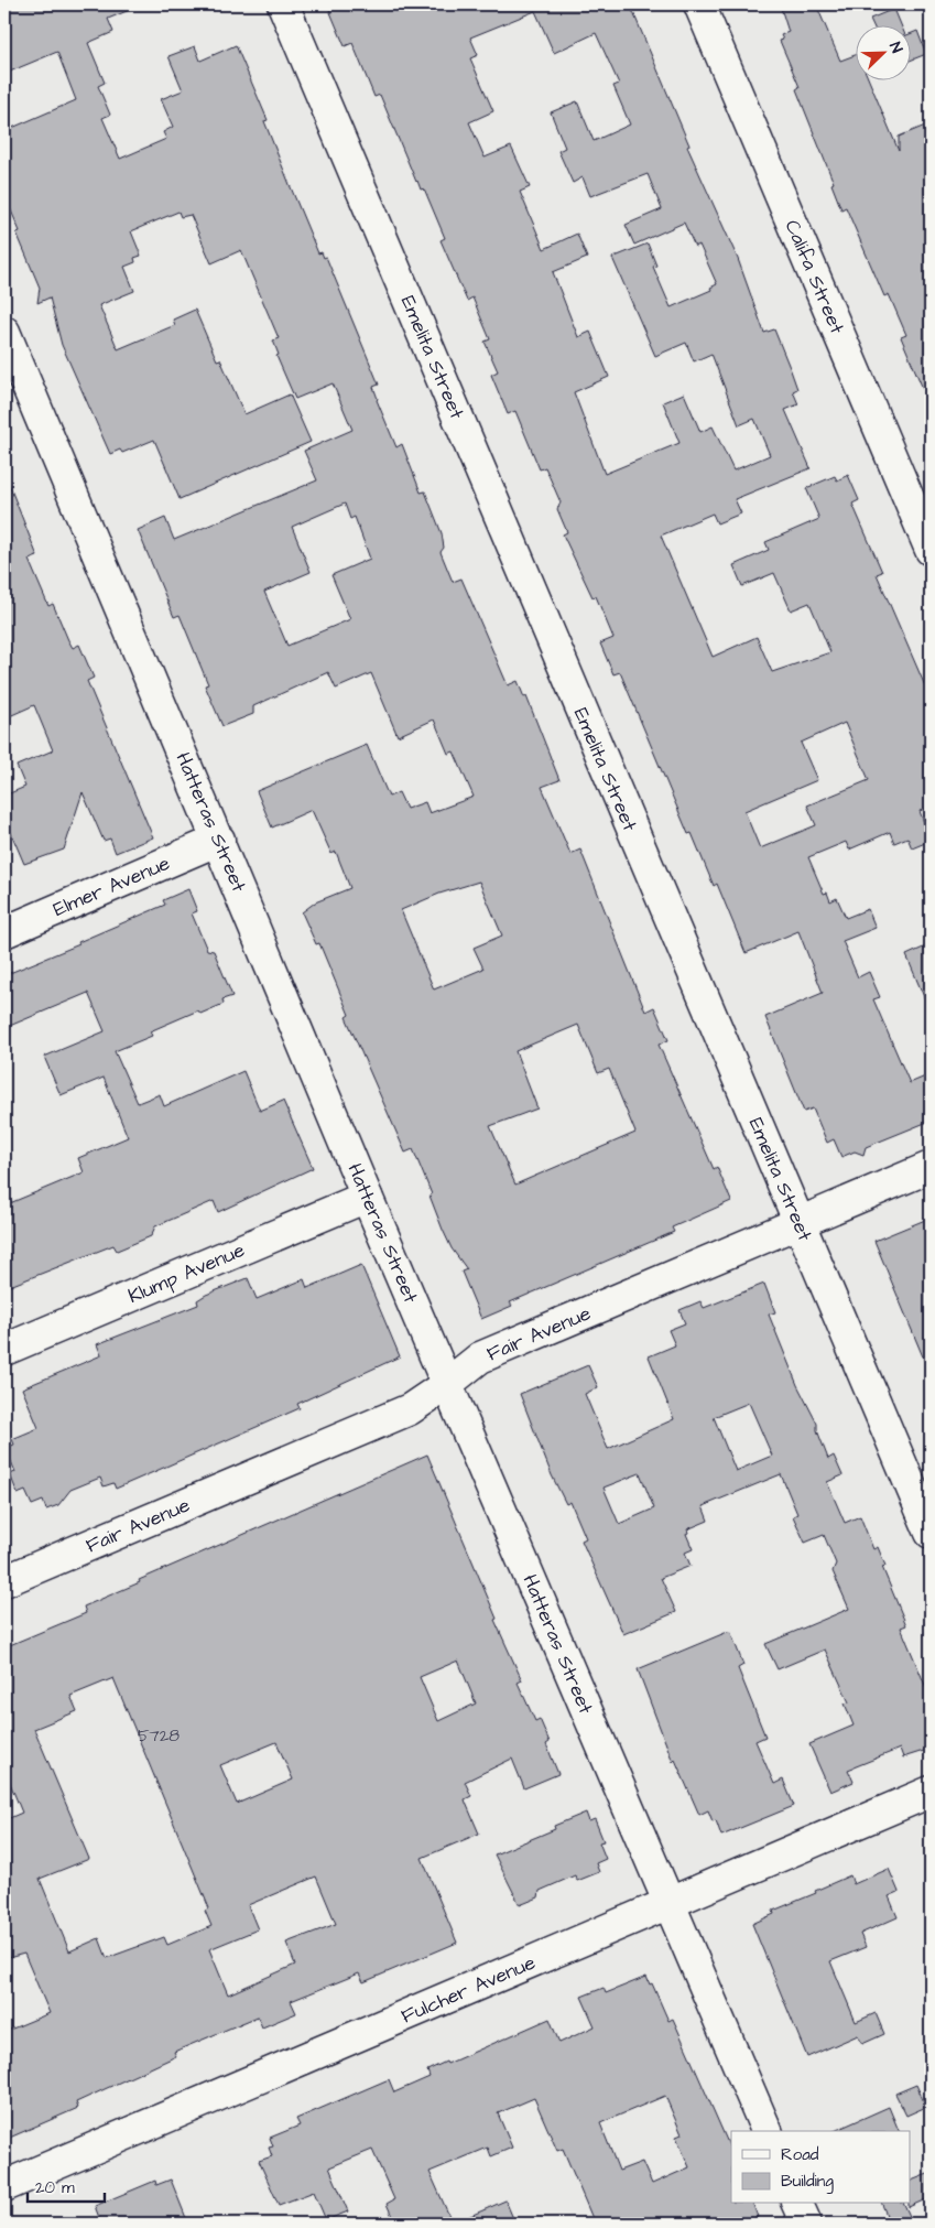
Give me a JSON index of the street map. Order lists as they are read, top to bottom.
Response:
{
  "streets": {
    "street": [
      "Califa Street",
      "Emelita Street",
      "Hatteras Street",
      "Elmer Avenue",
      "Klump Avenue",
      "Fair Avenue",
      "Fulcher Avenue"
    ]
  },
  "crossings": [
    ["Emelita Street", "Fair Avenue"],
    ["Hatteras Street", "Elmer Avenue"],
    ["Hatteras Street", "Klump Avenue"],
    ["Hatteras Street", "Fair Avenue"],
    ["Hatteras Street", "Fulcher Avenue"]
  ],
  "house_numbers": ["5728"],
  "legend": ["Road", "Building"],
  "scale_bar": "20 m",
  "north": "top right"
}
